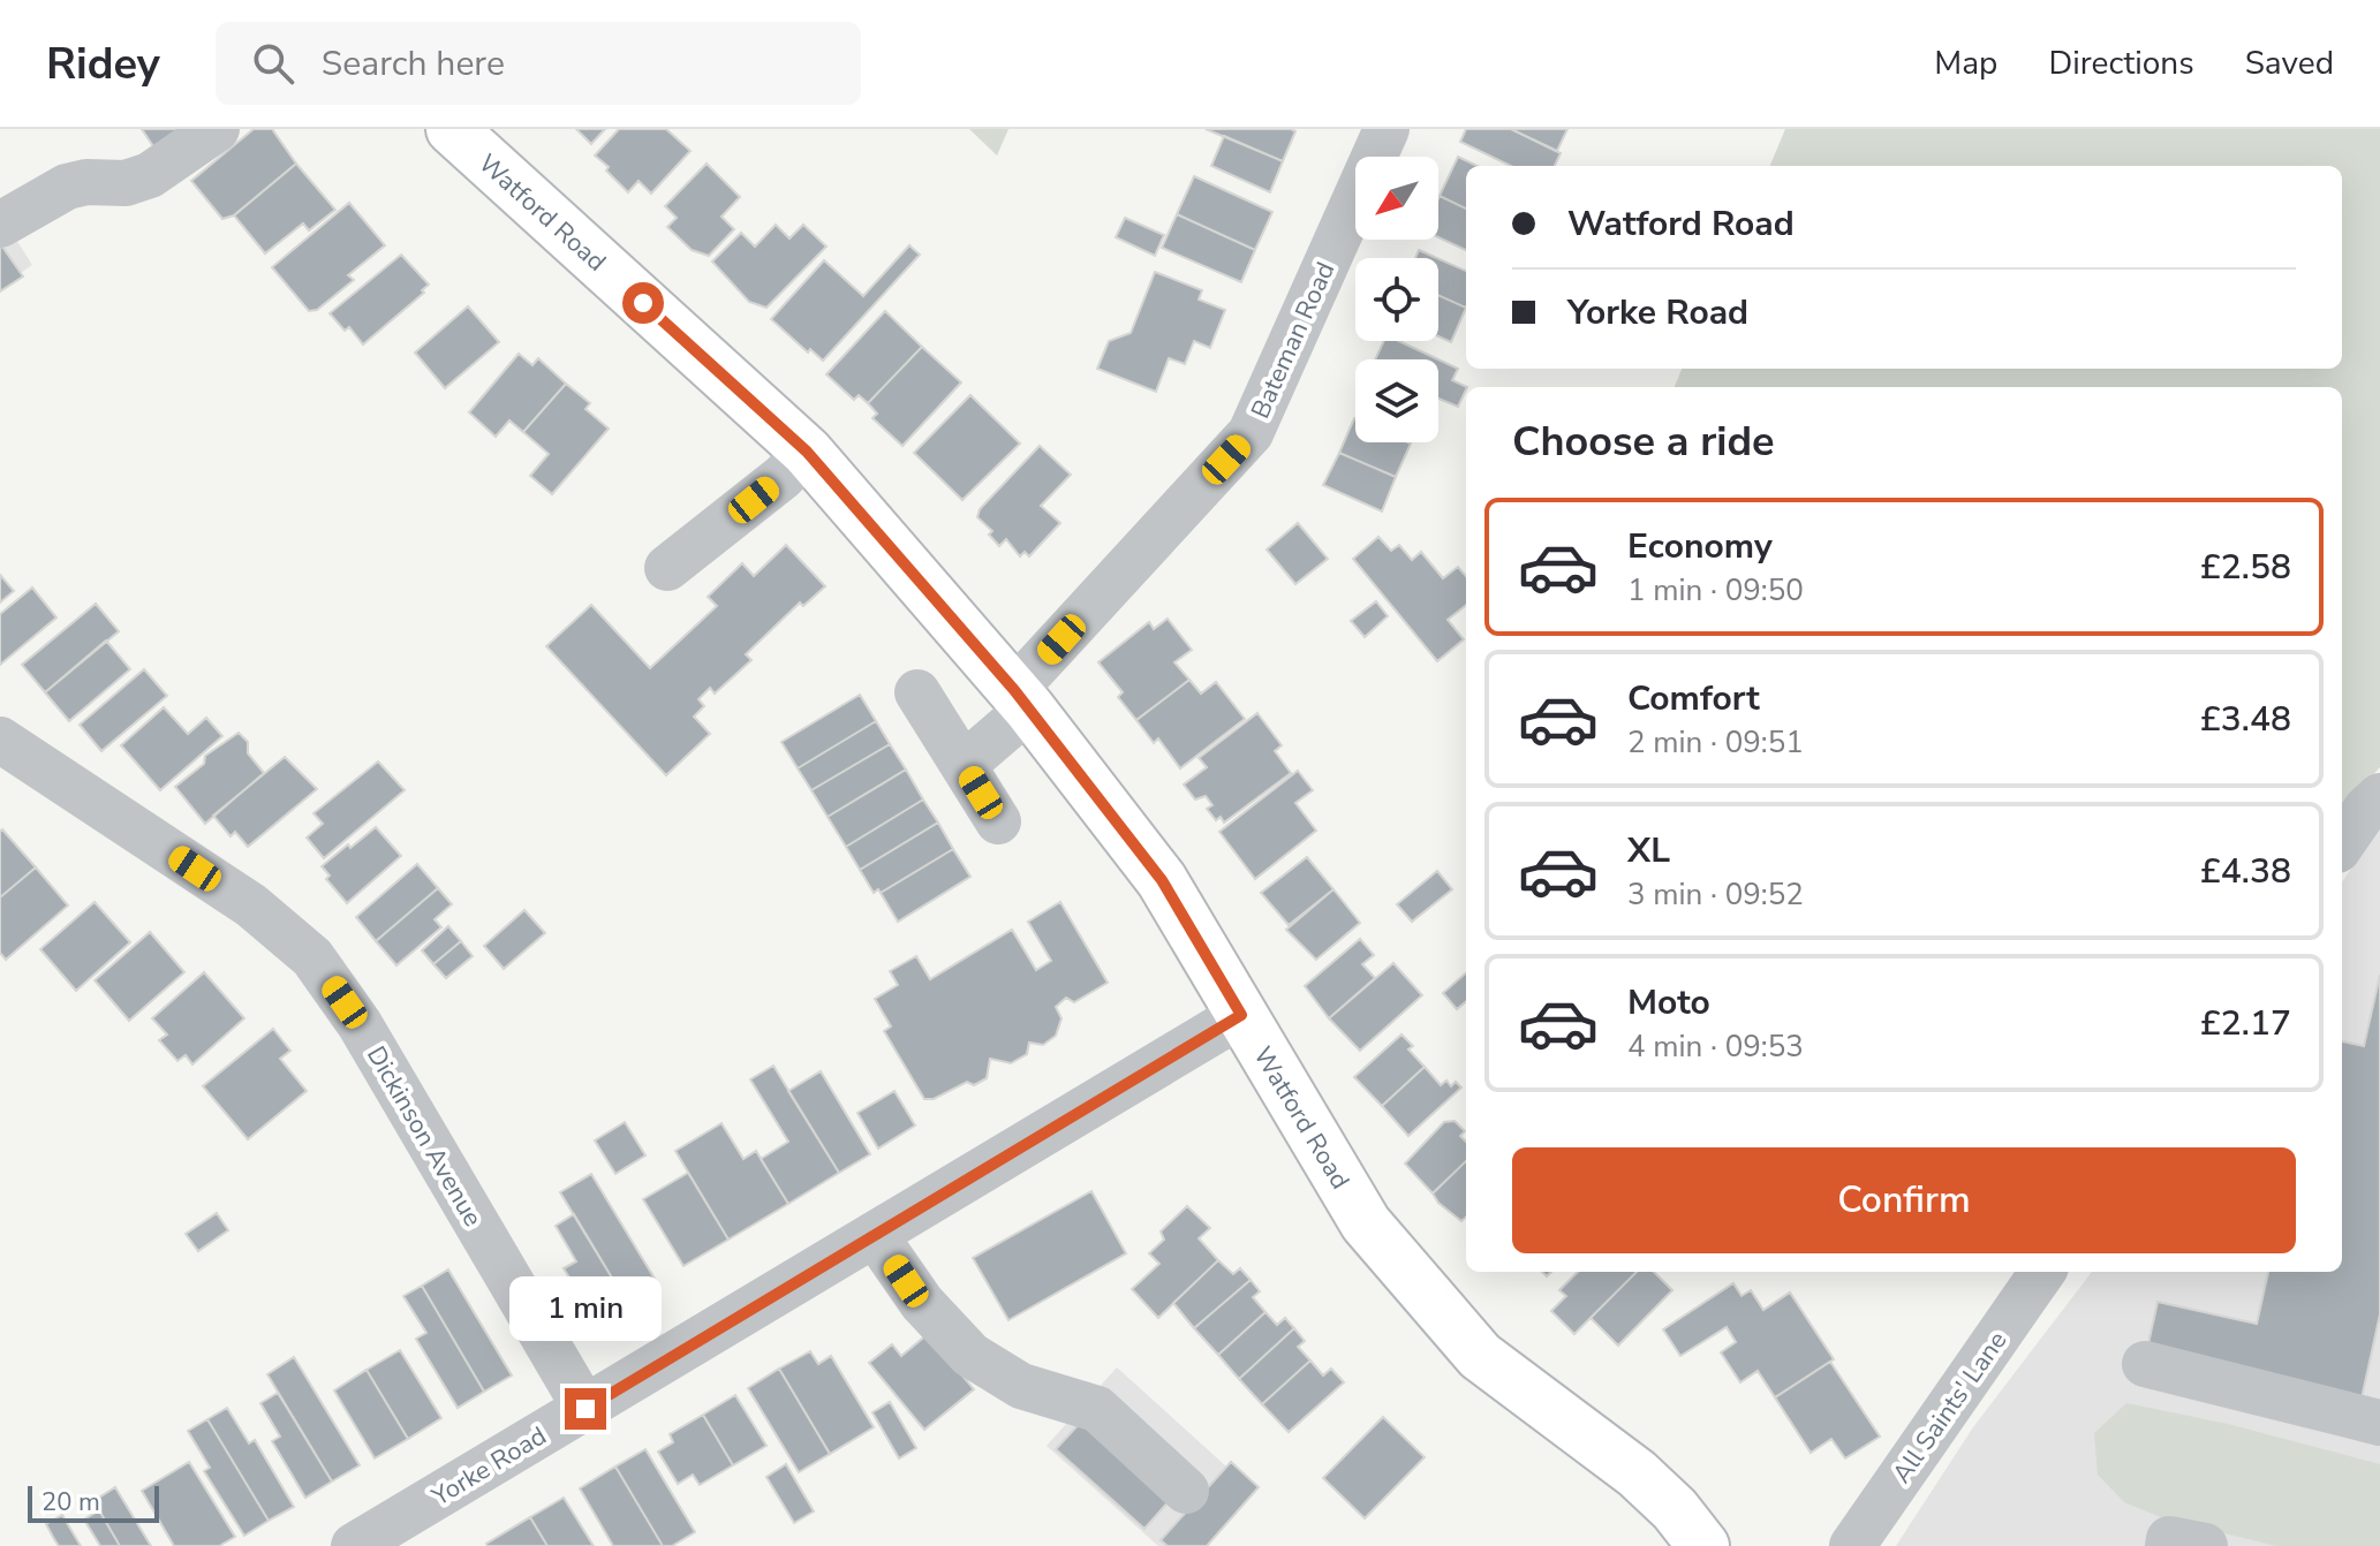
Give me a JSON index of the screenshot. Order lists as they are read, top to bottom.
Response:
{
  "streets": {
    "main road": ["Watford Road"],
    "street": [
      "Bateman Road",
      "Dickinson Avenue",
      "All Saints' Lane",
      "Yorke Road"
    ]
  },
  "crossings": [
    ["Watford Road", "Bateman Road"],
    ["Watford Road", "Yorke Road"],
    ["Dickinson Avenue", "Yorke Road"]
  ],
  "scale_bar": "20 m",
  "north": "bottom left",
  "page": {
    "header": "Ridey",
    "search": "Search here",
    "nav": ["Map", "Directions", "Saved"],
    "banner": ["Watford Road", "Yorke Road"],
    "heading": "Choose a ride",
    "list": [
      {
        "name": "Economy",
        "note": "1 min · 09:50",
        "value": "£2.58"
      },
      {
        "name": "Comfort",
        "note": "2 min · 09:51",
        "value": "£3.48"
      },
      {
        "name": "XL",
        "note": "3 min · 09:52",
        "value": "£4.38"
      },
      {
        "name": "Moto",
        "note": "4 min · 09:53",
        "value": "£2.17"
      }
    ],
    "buttons": "Confirm",
    "bubble": "1 min",
    "scale": "20 m"
  }
}
